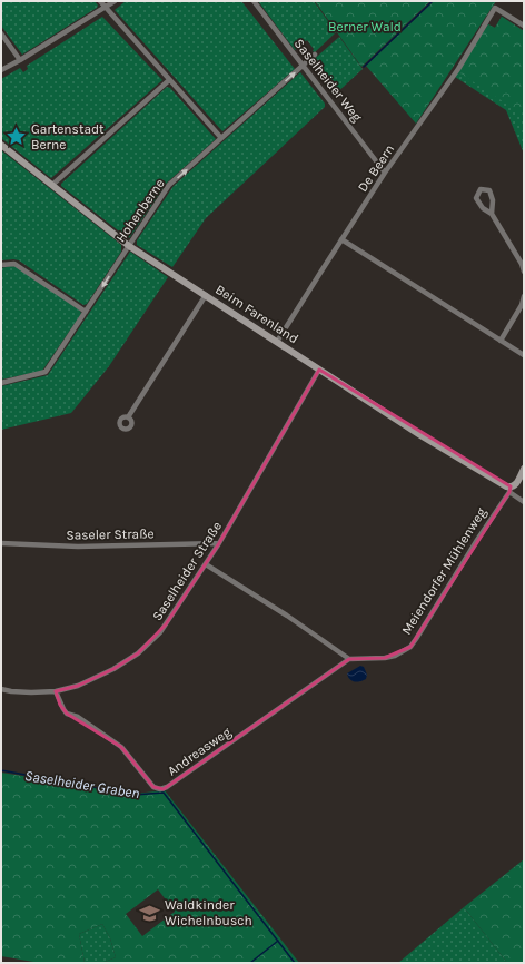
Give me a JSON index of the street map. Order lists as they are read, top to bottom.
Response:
{
  "streets": {
    "street": [
      "Saselheider Weg",
      "De Beern",
      "Hohenberne",
      "Beim Farenland",
      "Saseler Straße",
      "Saselheider Straße",
      "Meiendorfer Mühlenweg",
      "Andreasweg"
    ]
  },
  "crossings": [
    ["Saselheider Weg", "De Beern"],
    ["Saselheider Weg", "Hohenberne"],
    ["De Beern", "Beim Farenland"],
    ["Hohenberne", "Beim Farenland"],
    ["Beim Farenland", "Saselheider Straße"],
    ["Beim Farenland", "Meiendorfer Mühlenweg"],
    ["Saseler Straße", "Saselheider Straße"],
    ["Saselheider Straße", "Andreasweg"],
    ["Meiendorfer Mühlenweg", "Andreasweg"]
  ],
  "water": ["Saselheider Graben"],
  "parks": ["Berner Wald"],
  "places": {
    "place": ["Gartenstadt Berne"],
    "school or university": ["Waldkinder Wichelnbusch"]
  }
}
